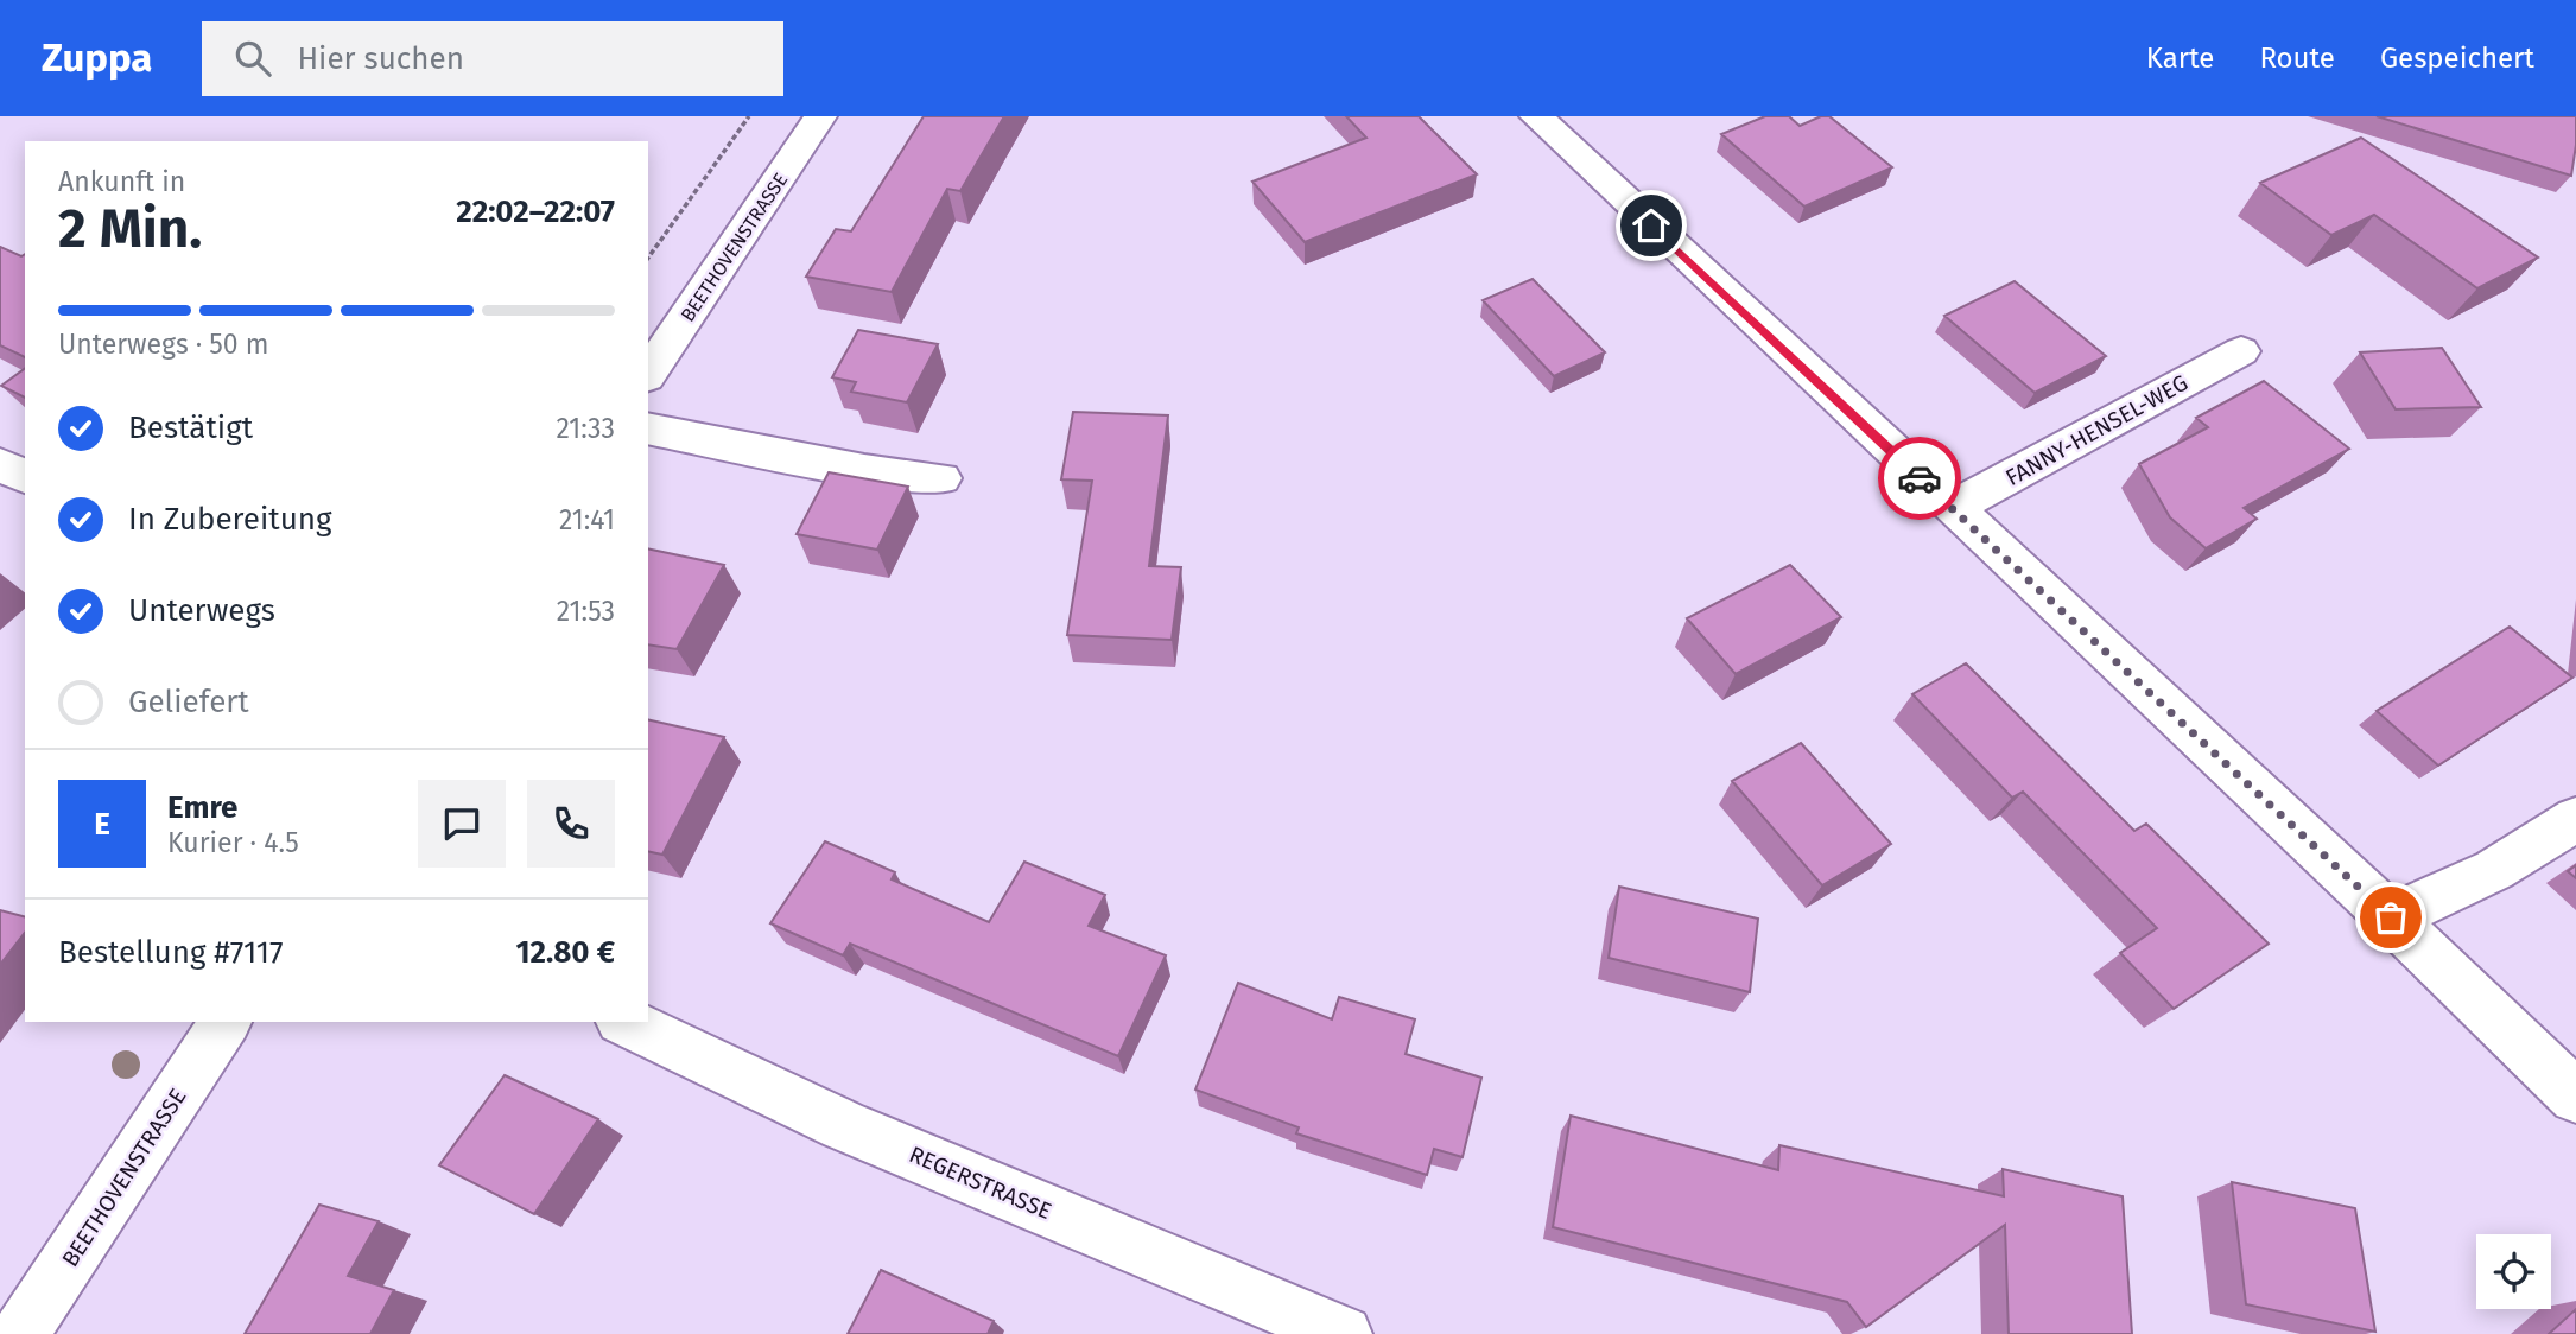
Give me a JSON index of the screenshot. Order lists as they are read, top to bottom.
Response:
{
  "streets": {
    "street": ["BEETHOVENSTRASSE", "FANNY-HENSEL-WEG", "REGERSTRASSE"]
  },
  "page": {
    "header": "Zuppa",
    "search": "Hier suchen",
    "nav": ["Karte", "Route", "Gespeichert"],
    "heading": ["2 Min.", "Ankunft in", "22:02–22:07"],
    "panel": [
      "Emre",
      "Kurier · 4.5",
      "Bestellung #7117",
      "12.80 €"
    ],
    "bar": "Unterwegs · 50 m",
    "list": [
      ["Bestätigt", "21:33"],
      ["In Zubereitung", "21:41"],
      ["Unterwegs", "21:53"],
      "Geliefert"
    ],
    "round": "E"
  }
}
